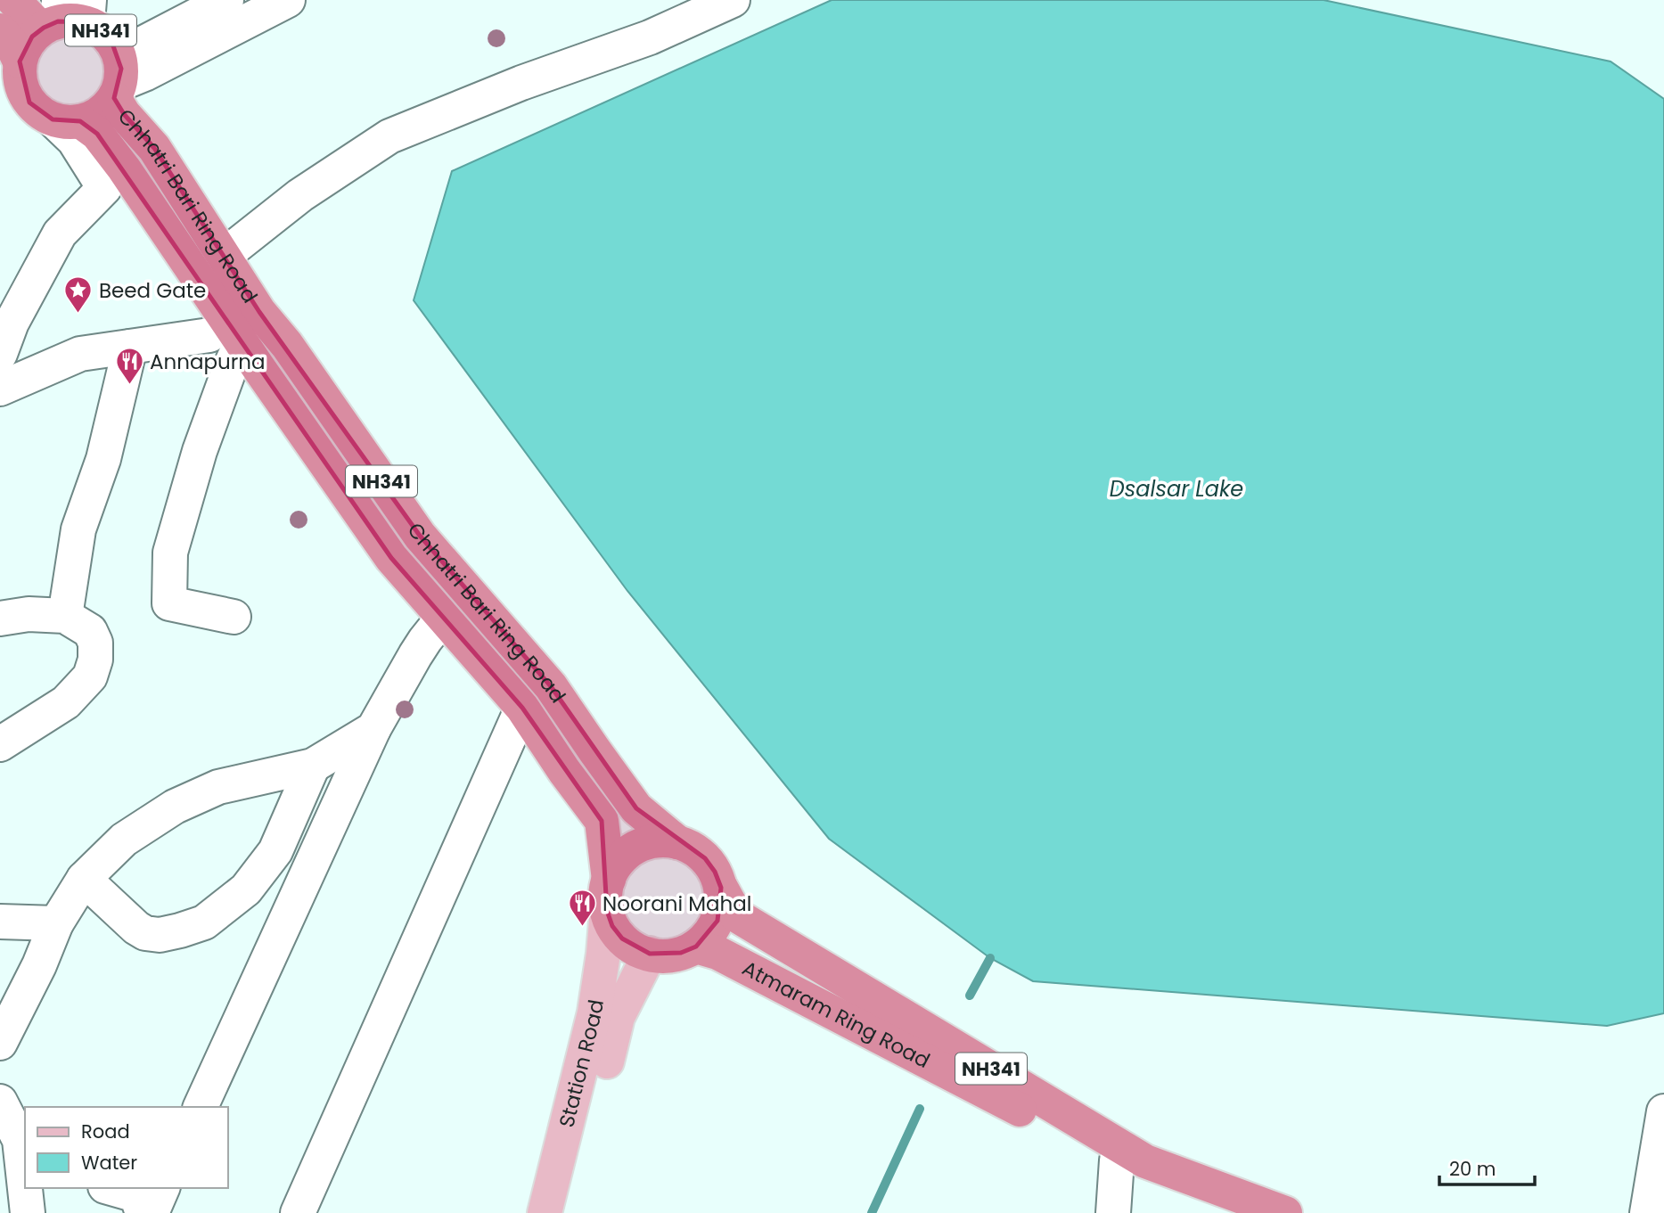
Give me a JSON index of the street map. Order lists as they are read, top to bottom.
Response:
{
  "streets": {
    "highway": ["NH341", "Chhatri Bari Ring Road", "Atmaram Ring Road"],
    "main road": ["Station Road"]
  },
  "crossings": [
    ["NH341", "Chhatri Bari Ring Road"],
    ["NH341", "Atmaram Ring Road"],
    ["NH341", "Station Road"],
    ["Chhatri Bari Ring Road", "Atmaram Ring Road"],
    ["Chhatri Bari Ring Road", "Station Road"],
    ["Atmaram Ring Road", "Station Road"]
  ],
  "water": ["Dsalsar Lake"],
  "places": {
    "place": ["Beed Gate"],
    "restaurant": ["Annapurna", "Noorani Mahal"]
  },
  "legend": ["Road", "Water"],
  "scale_bar": "20 m"
}
